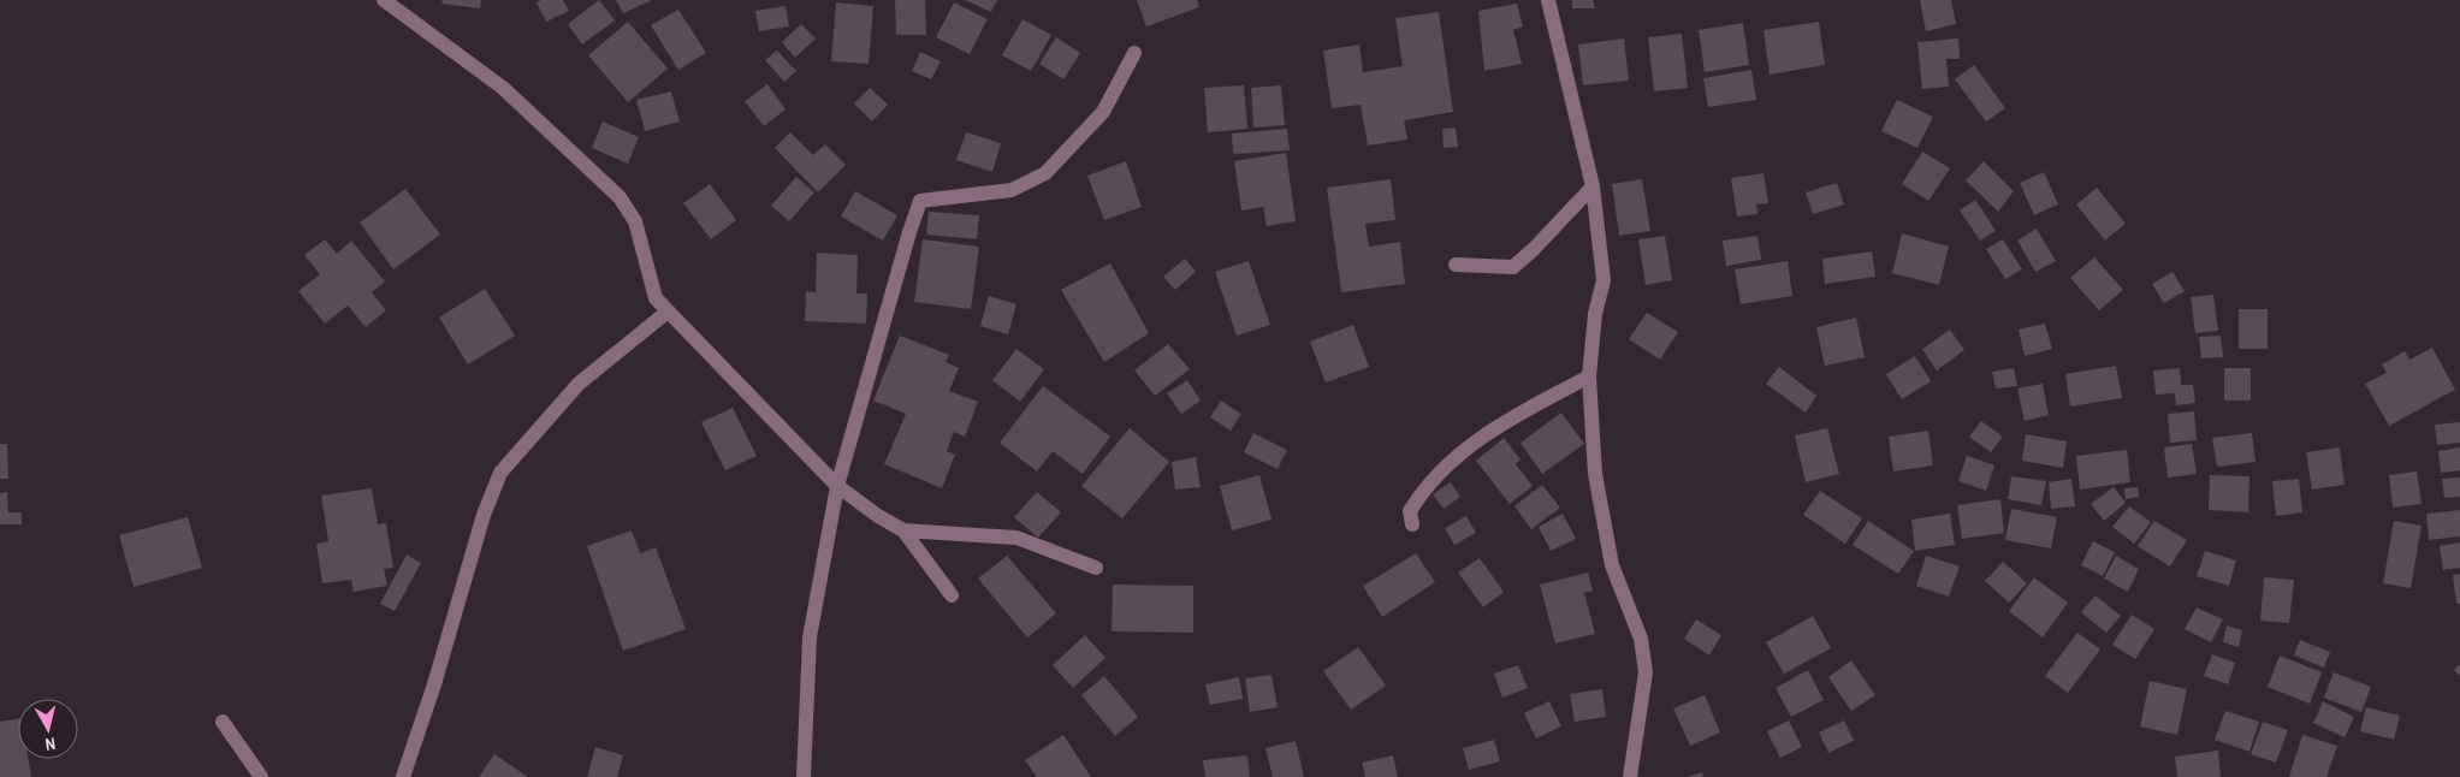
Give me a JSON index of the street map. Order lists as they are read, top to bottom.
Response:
{
  "north": "bottom"
}
